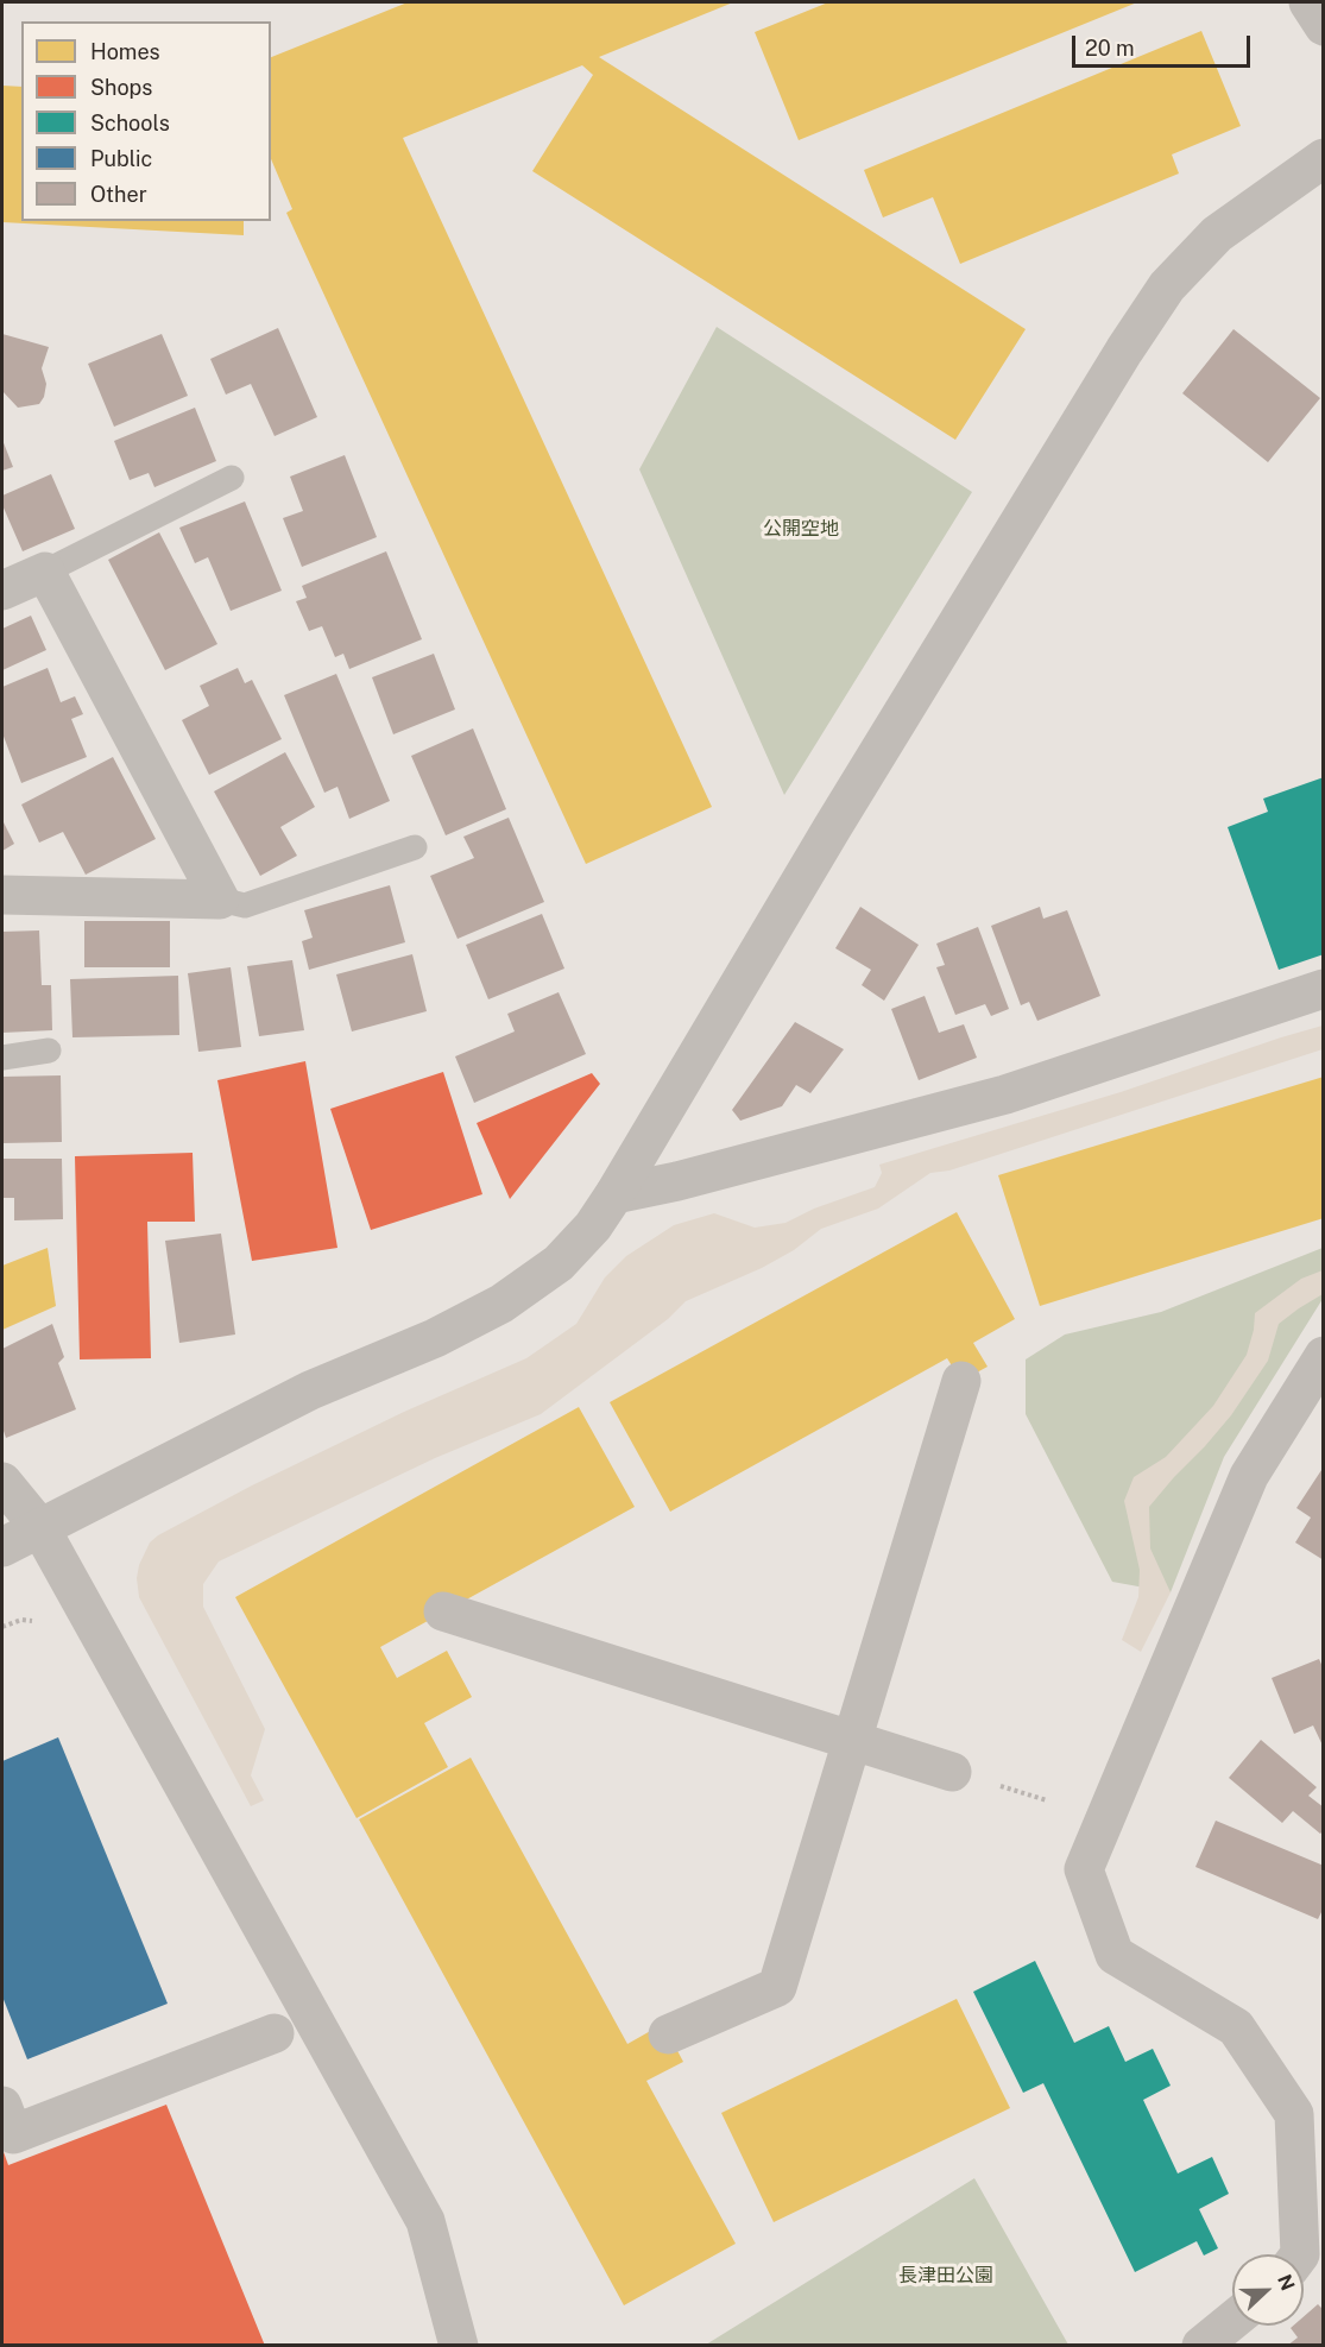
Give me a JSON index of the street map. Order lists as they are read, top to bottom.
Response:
{
  "parks": ["公開空地", "長津田公園"],
  "legend": [
    "Homes",
    "Shops",
    "Schools",
    "Public",
    "Other"
  ],
  "scale_bar": "20 m",
  "north": "right"
}
